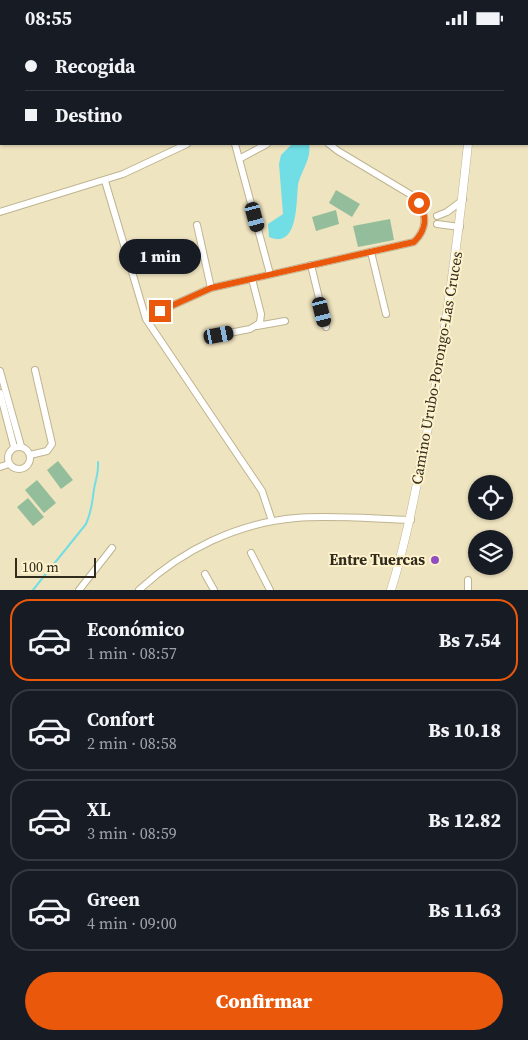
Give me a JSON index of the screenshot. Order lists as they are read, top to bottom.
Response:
{
  "streets": {
    "main road": ["Camino Urubo-Porongo-Las Cruces"]
  },
  "places": ["Entre Tuercas"],
  "scale_bar": "100 m",
  "page": {
    "status": "08:55",
    "banner": ["Recogida", "Destino"],
    "bubble": "1 min",
    "scale": "100 m",
    "list": [
      {
        "name": "Económico",
        "note": "1 min · 08:57",
        "value": "Bs 7.54"
      },
      {
        "name": "Confort",
        "note": "2 min · 08:58",
        "value": "Bs 10.18"
      },
      {
        "name": "XL",
        "note": "3 min · 08:59",
        "value": "Bs 12.82"
      },
      {
        "name": "Green",
        "note": "4 min · 09:00",
        "value": "Bs 11.63"
      }
    ],
    "buttons": "Confirmar"
  }
}
